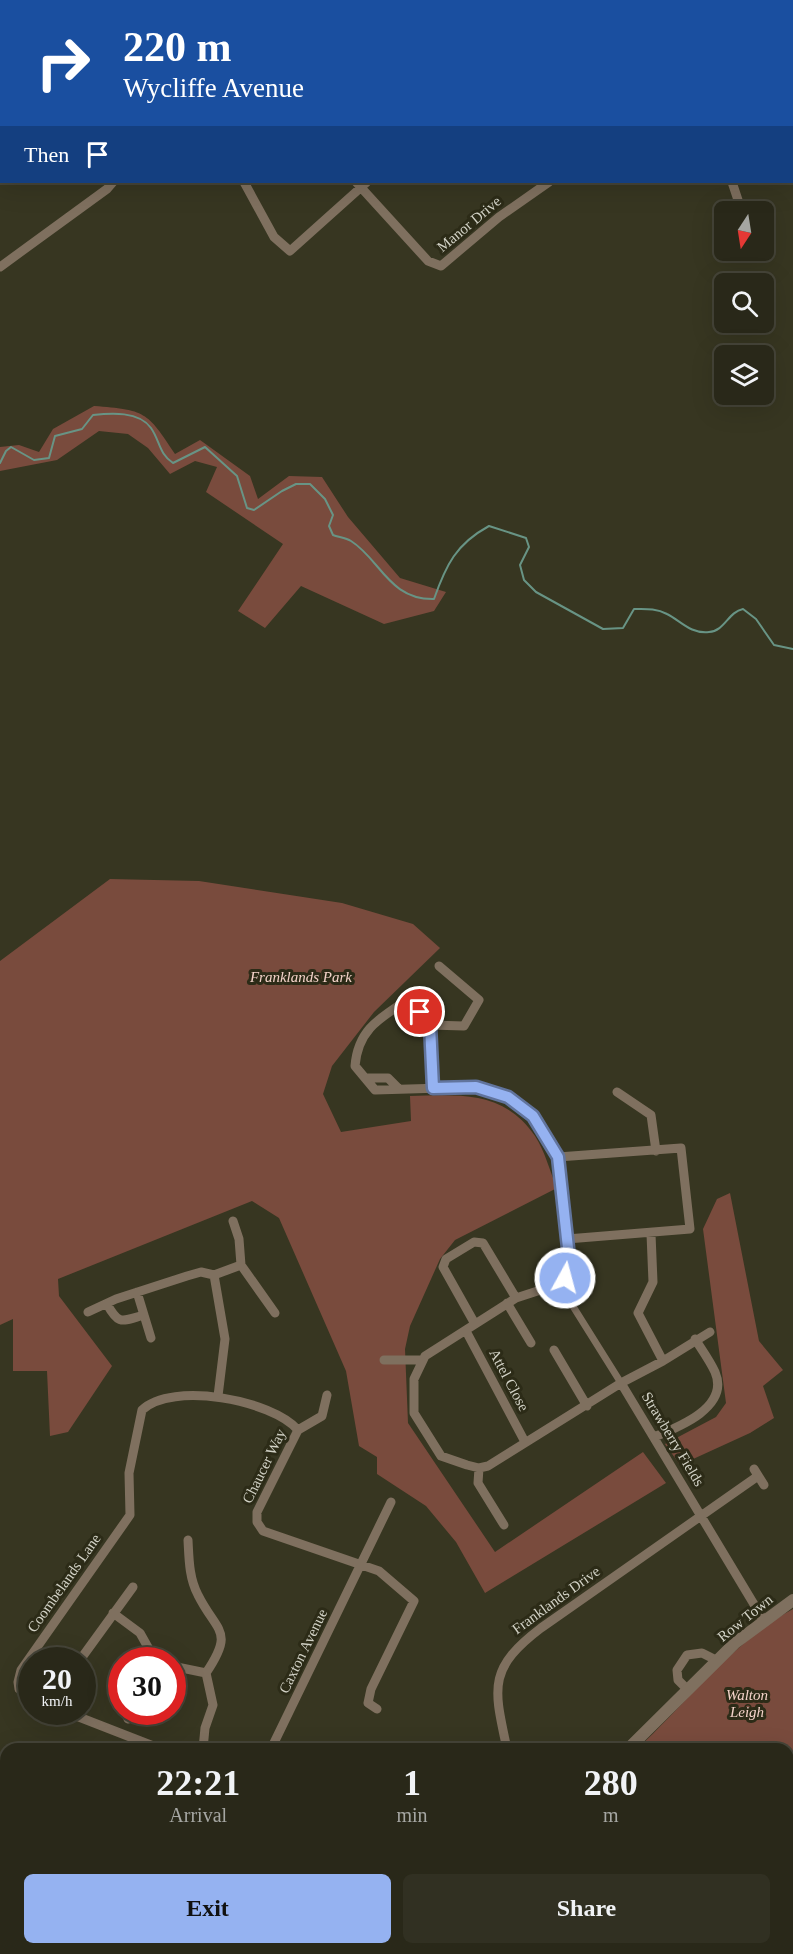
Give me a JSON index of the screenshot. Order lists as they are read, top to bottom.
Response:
{
  "streets": {
    "street": [
      "Manor Drive",
      "Attel Close",
      "Strawberry Fields",
      "Chaucer Way",
      "Coombelands Lane",
      "Franklands Drive",
      "Row Town",
      "Caxton Avenue"
    ]
  },
  "crossings": [
    ["Attel Close", "Strawberry Fields"],
    ["Strawberry Fields", "Franklands Drive"],
    ["Chaucer Way", "Caxton Avenue"]
  ],
  "parks": ["Franklands Park", "Walton Leigh"],
  "north": "bottom",
  "page": {
    "turn": ["220 m", "Wycliffe Avenue"],
    "then": "Then",
    "speed": "20 km/h",
    "limit": "30",
    "eta": [
      "22:21",
      "Arrival",
      "1",
      "min",
      "280",
      "m"
    ],
    "buttons": ["Exit", "Share"]
  }
}
